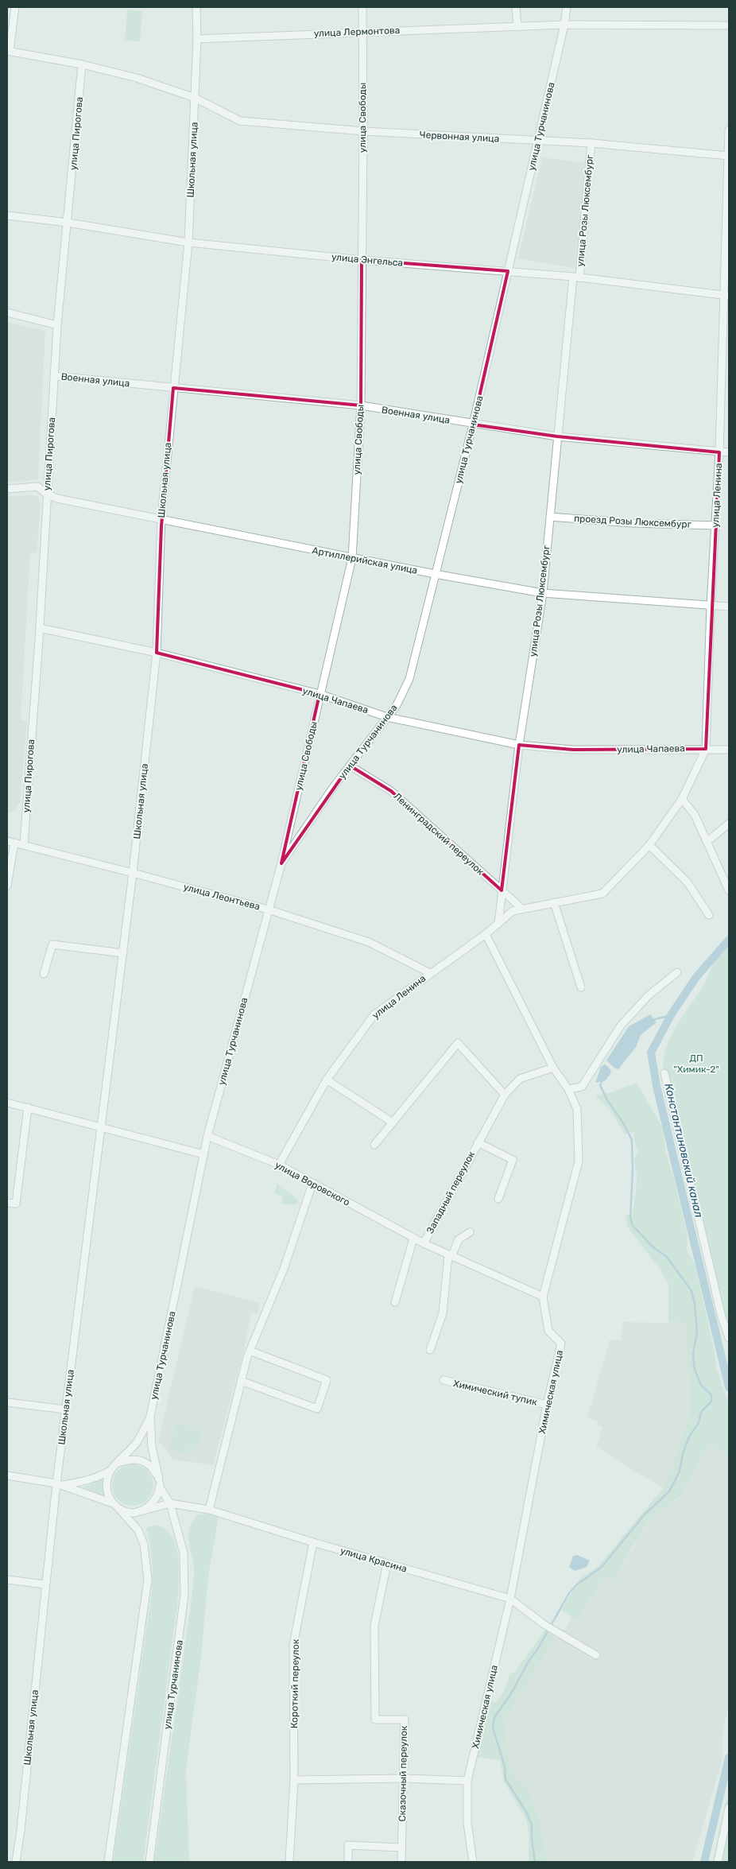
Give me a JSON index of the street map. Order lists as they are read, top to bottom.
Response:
{
  "streets": {
    "street": [
      "улица Лермонтова",
      "улица Свободы",
      "улица Турчанинова",
      "улица Пирогова",
      "Червонная улица",
      "Школьная улица",
      "улица Розы Люксембург",
      "улица Энгельса",
      "Военная улица",
      "улица Ленина",
      "проезд Розы Люксембург",
      "Артиллерийская улица",
      "улица Чапаева",
      "Ленинградский переулок",
      "улица Леонтьева",
      "улица Воровского",
      "Западный переулок",
      "Химическая улица",
      "Химический тупик",
      "улица Красина",
      "Короткий переулок",
      "Сказочный переулок"
    ]
  },
  "crossings": [
    ["улица Лермонтова", "улица Свободы"],
    ["улица Лермонтова", "улица Турчанинова"],
    ["улица Лермонтова", "Школьная улица"],
    ["улица Свободы", "улица Турчанинова"],
    ["улица Свободы", "Червонная улица"],
    ["улица Свободы", "улица Энгельса"],
    ["улица Свободы", "Военная улица"],
    ["улица Свободы", "Артиллерийская улица"],
    ["улица Свободы", "улица Чапаева"],
    ["улица Турчанинова", "Червонная улица"],
    ["улица Турчанинова", "улица Энгельса"],
    ["улица Турчанинова", "Военная улица"],
    ["улица Турчанинова", "Артиллерийская улица"],
    ["улица Турчанинова", "улица Чапаева"],
    ["улица Турчанинова", "Ленинградский переулок"],
    ["улица Турчанинова", "улица Леонтьева"],
    ["улица Турчанинова", "улица Воровского"],
    ["улица Турчанинова", "улица Красина"],
    ["улица Пирогова", "улица Энгельса"],
    ["улица Пирогова", "Военная улица"],
    ["улица Пирогова", "Артиллерийская улица"],
    ["улица Пирогова", "улица Чапаева"],
    ["улица Пирогова", "улица Леонтьева"],
    ["Червонная улица", "Школьная улица"],
    ["Червонная улица", "улица Розы Люксембург"],
    ["Червонная улица", "улица Ленина"],
    ["Школьная улица", "улица Энгельса"],
    ["Школьная улица", "Военная улица"],
    ["Школьная улица", "Артиллерийская улица"],
    ["Школьная улица", "улица Чапаева"],
    ["Школьная улица", "улица Леонтьева"],
    ["улица Розы Люксембург", "улица Энгельса"],
    ["улица Розы Люксембург", "Военная улица"],
    ["улица Розы Люксембург", "улица Ленина"],
    ["улица Розы Люксембург", "проезд Розы Люксембург"],
    ["улица Розы Люксембург", "Артиллерийская улица"],
    ["улица Розы Люксембург", "улица Чапаева"],
    ["улица Розы Люксембург", "Ленинградский переулок"],
    ["улица Энгельса", "улица Ленина"],
    ["Военная улица", "улица Ленина"],
    ["улица Ленина", "проезд Розы Люксембург"],
    ["улица Ленина", "Артиллерийская улица"],
    ["улица Ленина", "улица Чапаева"],
    ["улица Ленина", "Ленинградский переулок"],
    ["улица Ленина", "улица Леонтьева"],
    ["улица Ленина", "улица Воровского"],
    ["улица Воровского", "Западный переулок"],
    ["улица Воровского", "Химическая улица"],
    ["Химическая улица", "Химический тупик"],
    ["Химическая улица", "улица Красина"],
    ["улица Красина", "Короткий переулок"],
    ["улица Красина", "Сказочный переулок"]
  ],
  "water": ["Константиновский канал"],
  "parks": ["ДП \"Химик-2\""]
}
